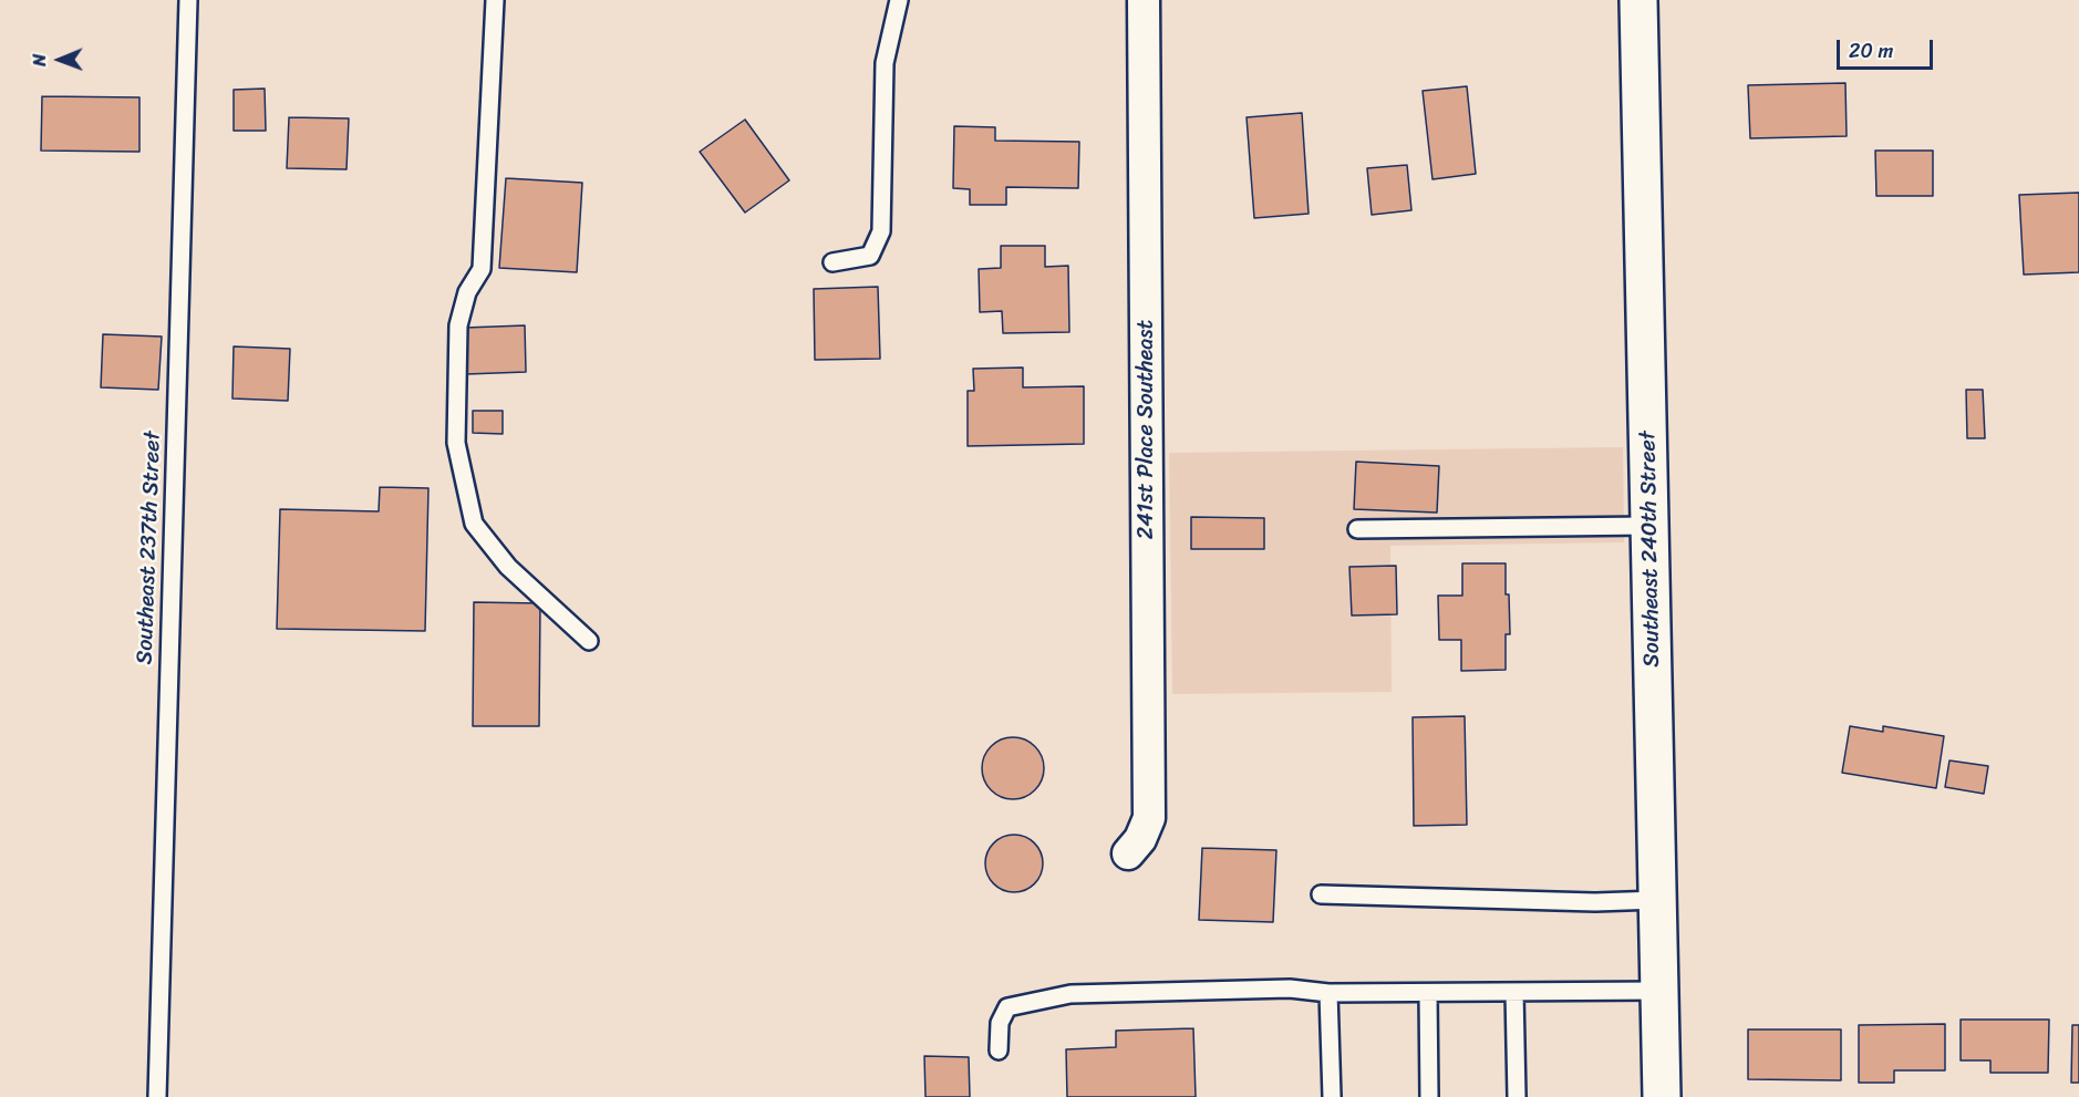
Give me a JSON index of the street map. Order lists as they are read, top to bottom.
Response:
{
  "streets": {
    "main road": ["Southeast 240th Street"],
    "street": ["241st Place Southeast"],
    "lane": ["Southeast 237th Street"]
  },
  "scale_bar": "20 m",
  "north": "left"
}
